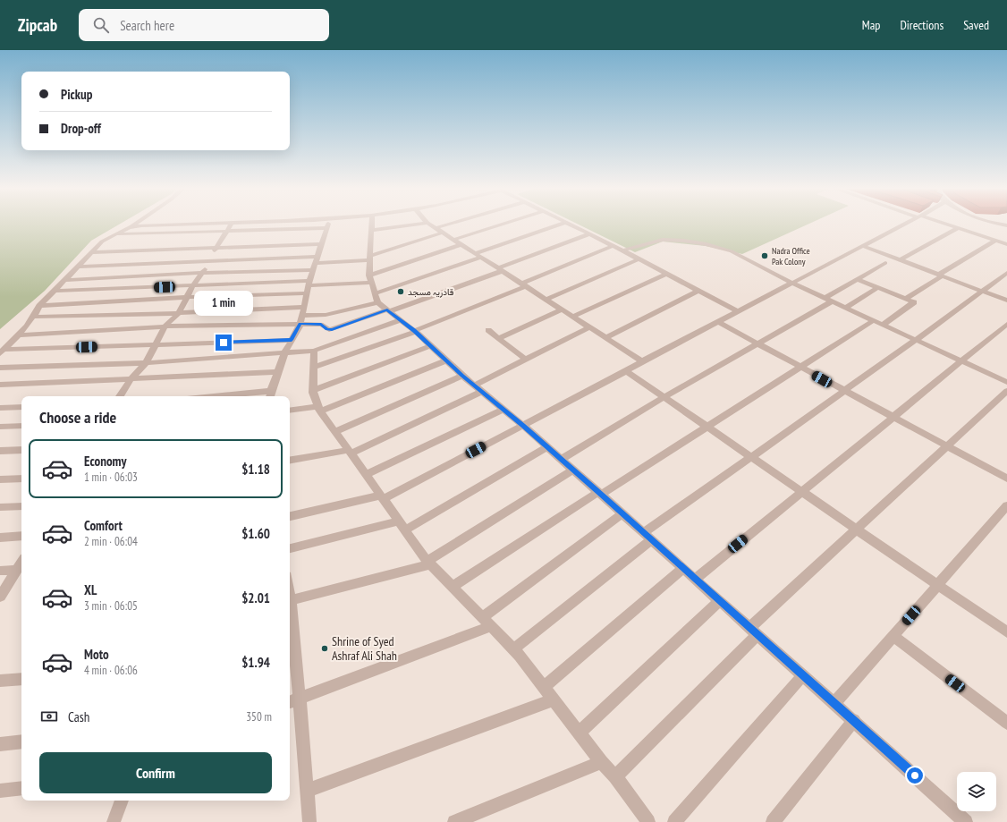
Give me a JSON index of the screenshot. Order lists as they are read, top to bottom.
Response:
{
  "places": ["Nadra Office Pak Colony", "قادریہ مسجد", "Shrine of Syed Ashraf Ali Shah"],
  "page": {
    "header": "Zipcab",
    "search": "Search here",
    "nav": ["Map", "Directions", "Saved"],
    "banner": ["Pickup", "Drop-off"],
    "bubble": "1 min",
    "heading": "Choose a ride",
    "list": [
      {
        "name": "Economy",
        "note": "1 min · 06:03",
        "value": "$1.18"
      },
      {
        "name": "Comfort",
        "note": "2 min · 06:04",
        "value": "$1.60"
      },
      {
        "name": "XL",
        "note": "3 min · 06:05",
        "value": "$2.01"
      },
      {
        "name": "Moto",
        "note": "4 min · 06:06",
        "value": "$1.94"
      }
    ],
    "pay": ["Cash", "350 m"],
    "buttons": "Confirm"
  }
}
